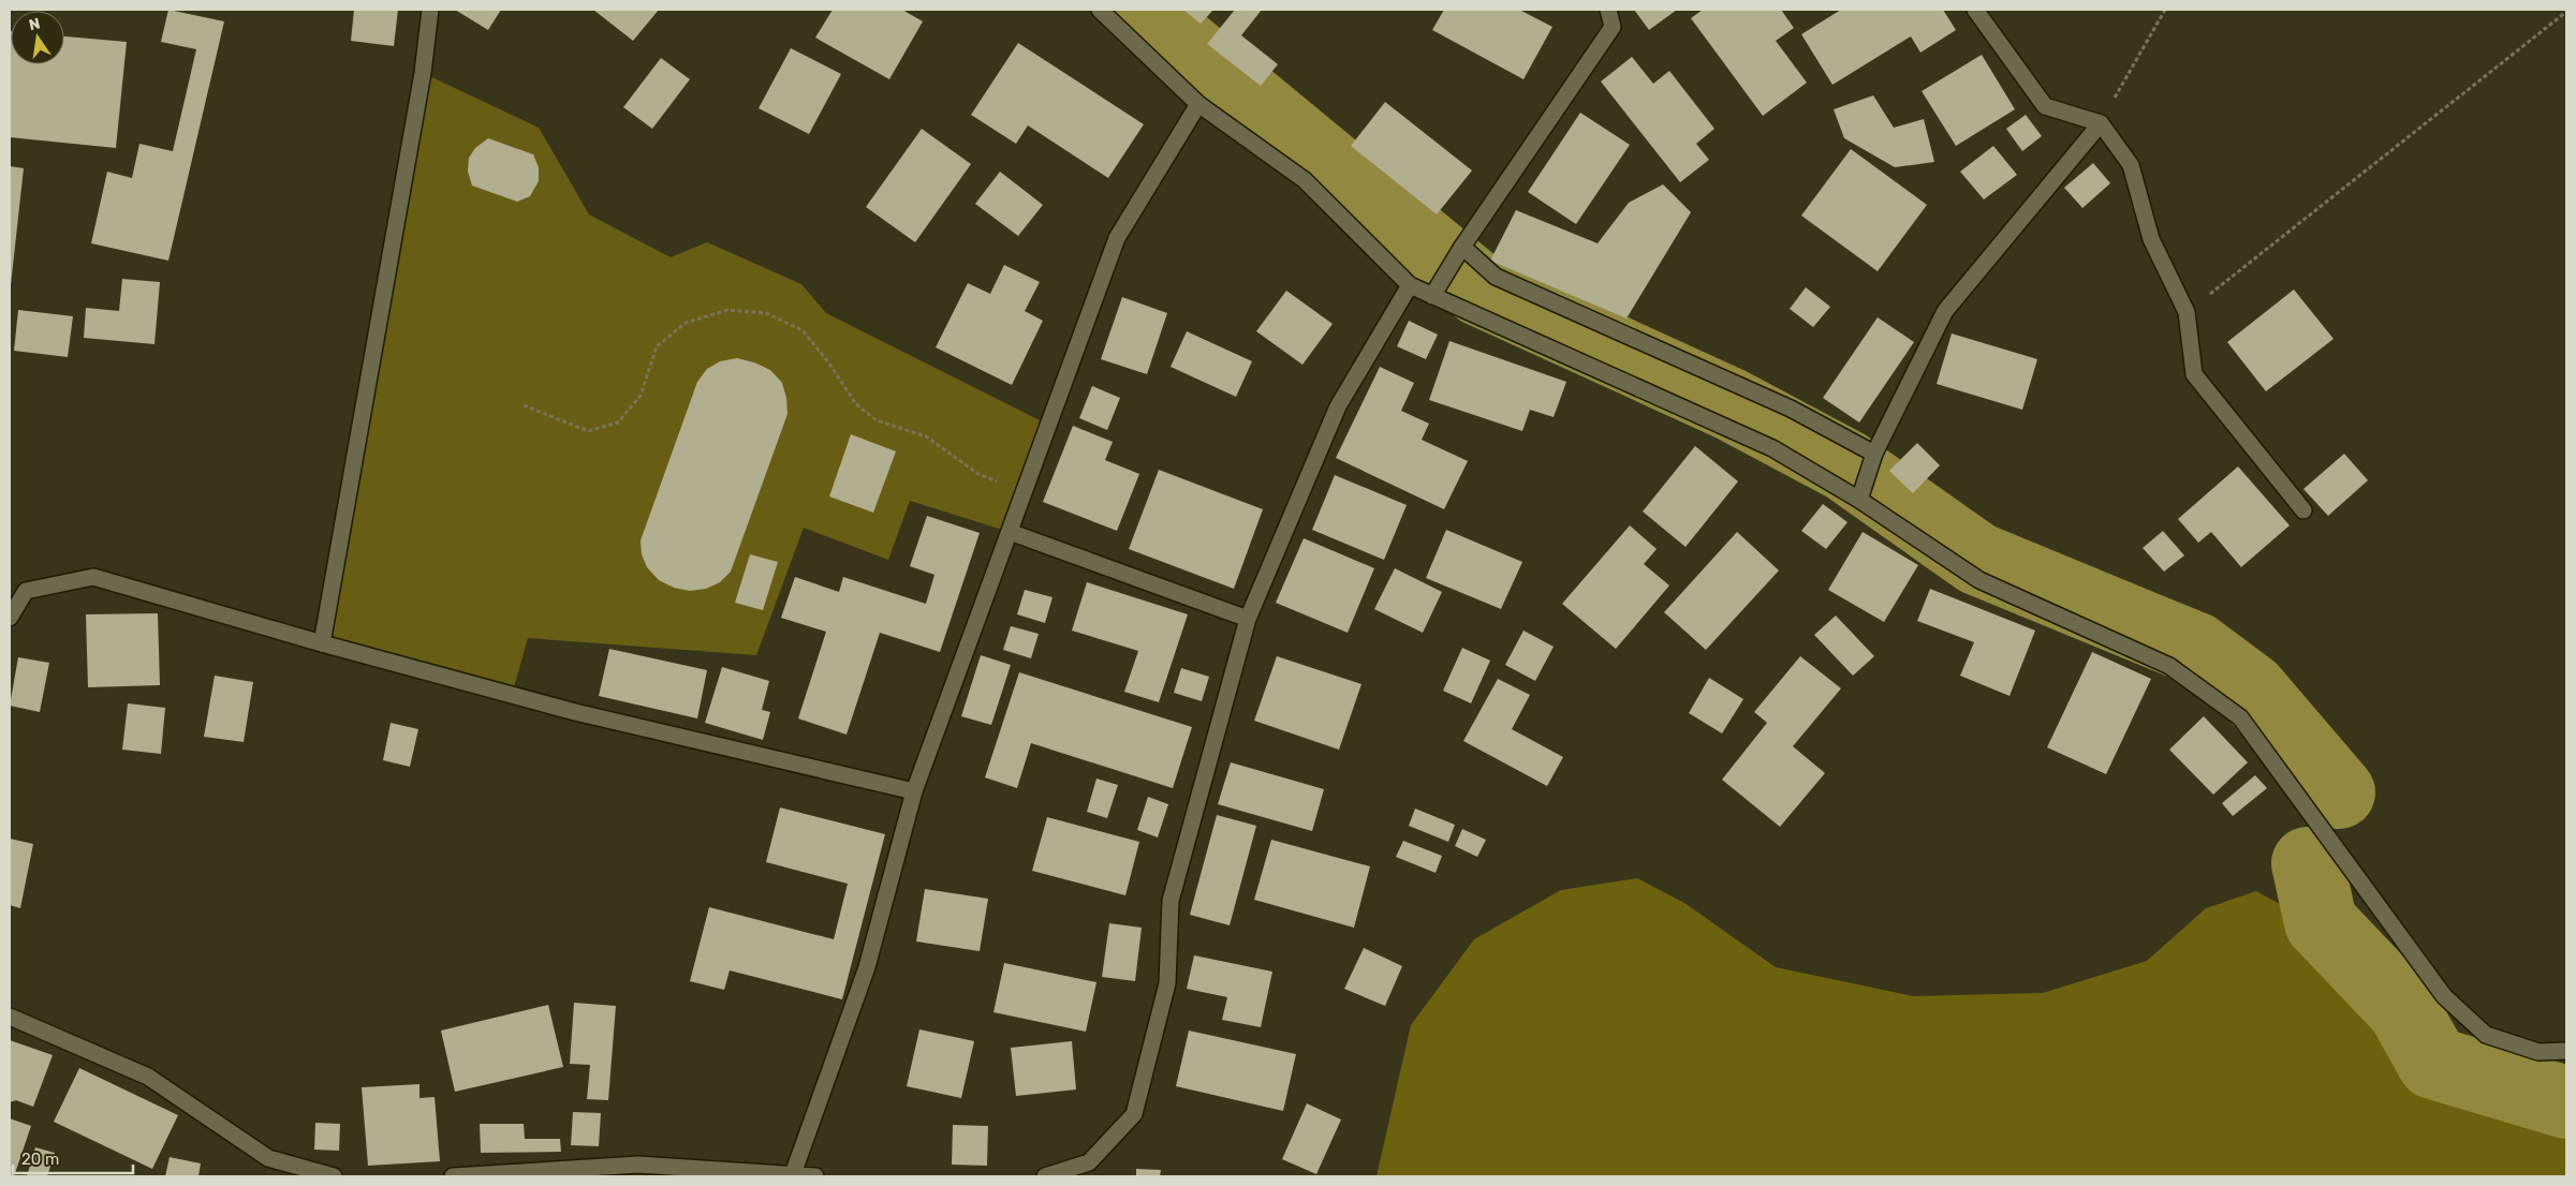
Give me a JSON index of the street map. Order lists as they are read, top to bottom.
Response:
{
  "scale_bar": "20 m",
  "north": "top"
}
